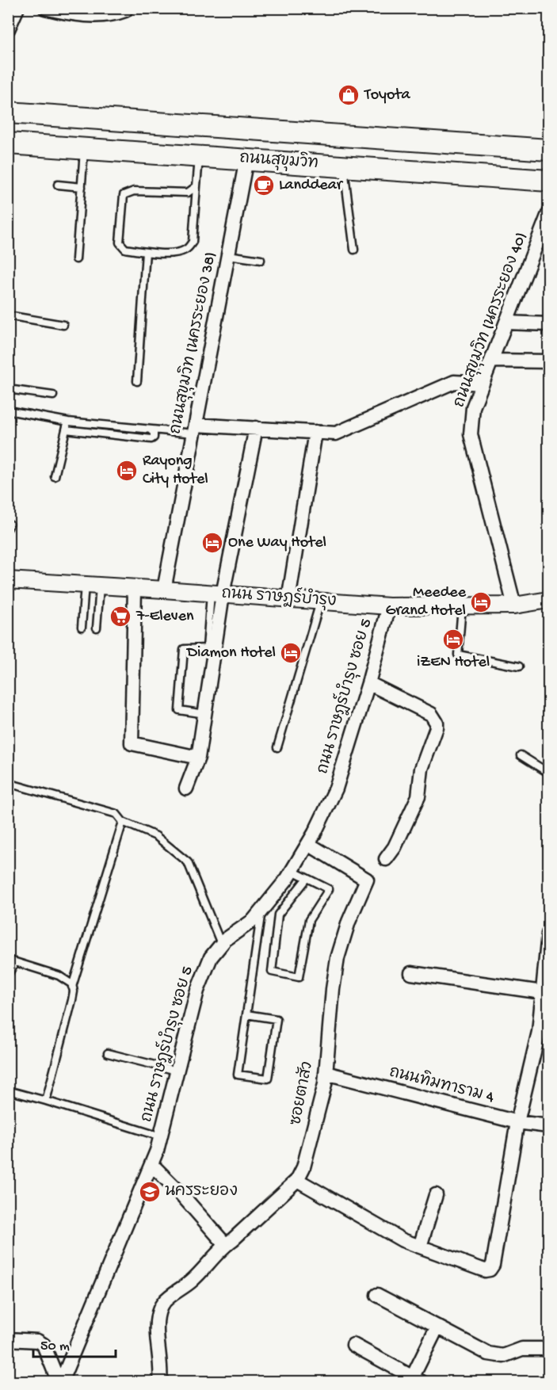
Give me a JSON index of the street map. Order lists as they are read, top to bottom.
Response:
{
  "streets": {
    "main road": ["ถนนสุขุมวิท"],
    "street": [
      "ถนนสุขุมวิท (นครระยอง 40)",
      "ถนนสุขุมวิท (นครระยอง 38)",
      "ถนน ราษฎร์บำรุง",
      "ถนน ราษฎร์บำรุง ซอย 5",
      "ถนนทิมทาราม 4",
      "ซอยตาสัว"
    ]
  },
  "crossings": [
    ["ถนนสุขุมวิท", "ถนนสุขุมวิท (นครระยอง 38)"],
    ["ถนนสุขุมวิท (นครระยอง 40)", "ถนน ราษฎร์บำรุง"],
    ["ถนนสุขุมวิท (นครระยอง 38)", "ถนน ราษฎร์บำรุง"],
    ["ถนน ราษฎร์บำรุง", "ถนน ราษฎร์บำรุง ซอย 5"],
    ["ถนน ราษฎร์บำรุง ซอย 5", "ซอยตาสัว"],
    ["ถนนทิมทาราม 4", "ซอยตาสัว"]
  ],
  "places": {
    "shop": ["Toyota"],
    "cafe": ["Landdear"],
    "hotel": [
      "Rayong City Hotel",
      "One Way Hotel",
      "Meedee Grand Hotel",
      "iZEN Hotel",
      "Diamon Hotel"
    ],
    "supermarket": ["7-Eleven"],
    "school or university": ["นครระยอง"]
  },
  "scale_bar": "50 m"
}
